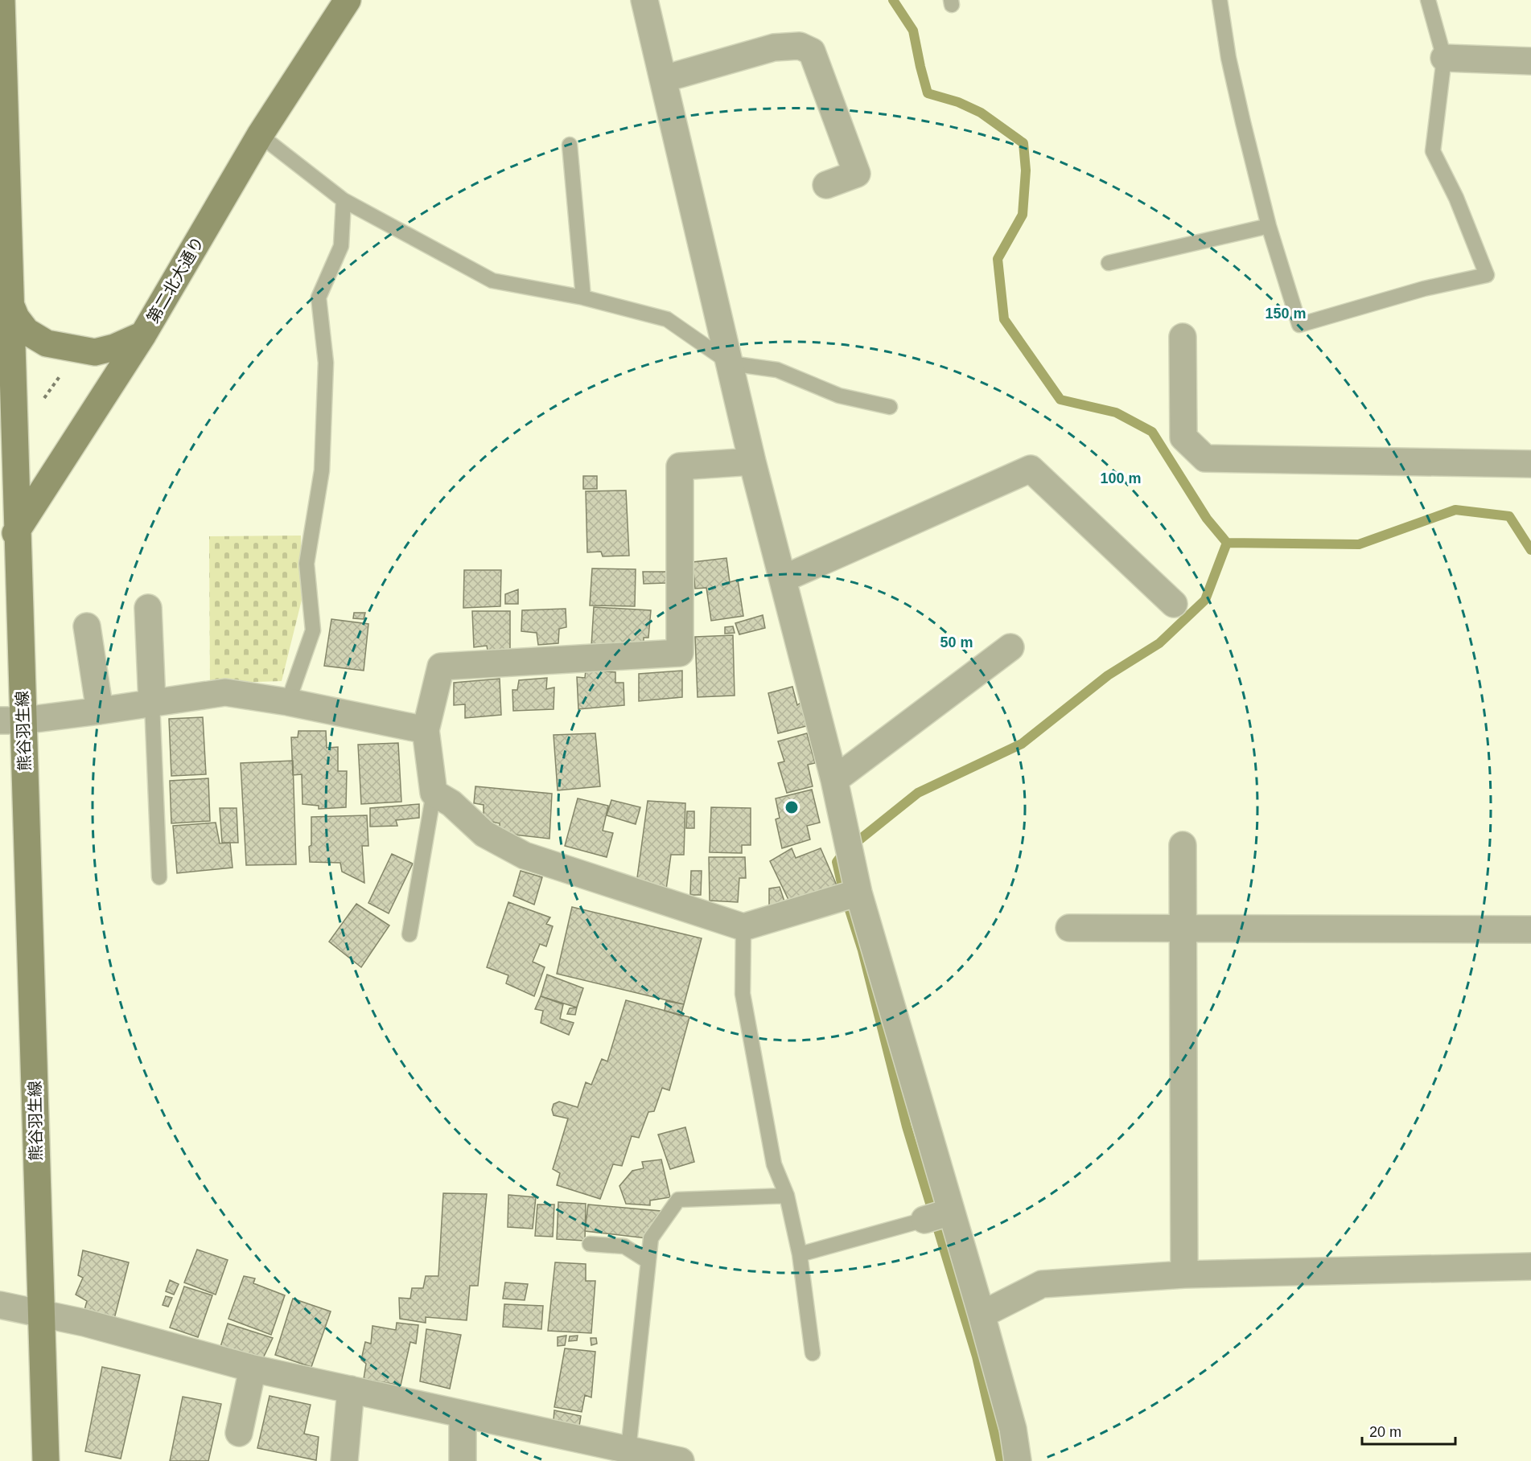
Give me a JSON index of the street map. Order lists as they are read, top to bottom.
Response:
{
  "streets": {
    "main road": ["第二北大通り", "熊谷羽生線"]
  },
  "crossings": [
    ["第二北大通り", "熊谷羽生線"]
  ],
  "scale_bar": "20 m",
  "rings": ["150 m", "100 m", "50 m"]
}
